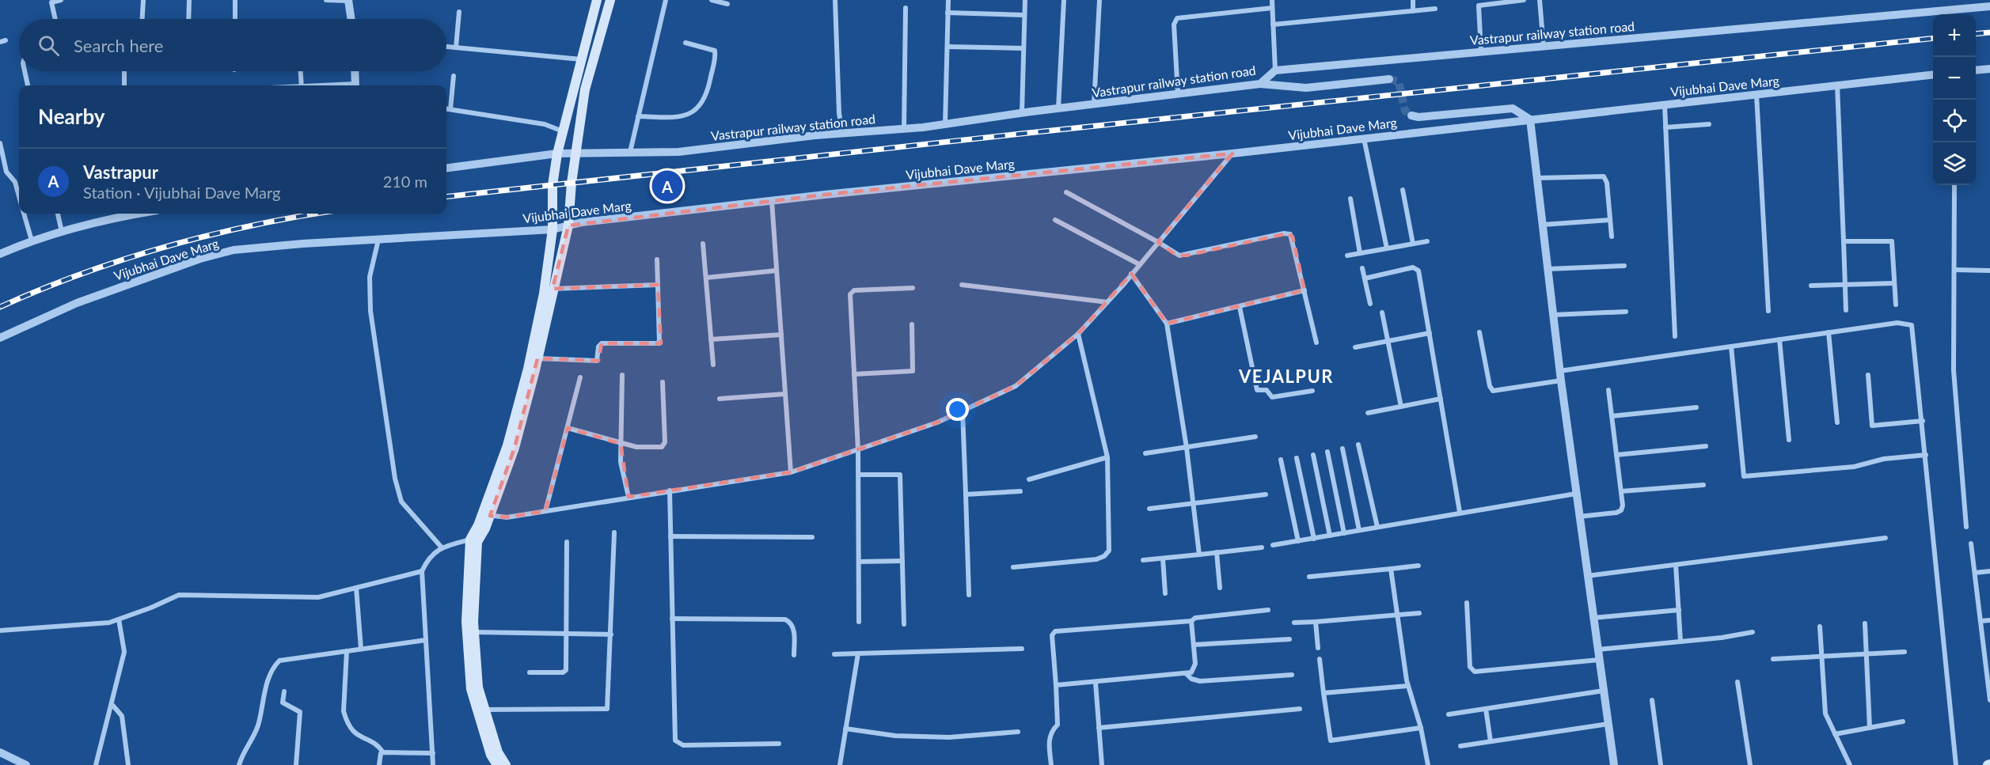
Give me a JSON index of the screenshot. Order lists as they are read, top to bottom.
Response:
{
  "streets": {
    "street": ["Vastrapur railway station road", "Vijubhai Dave Marg"]
  },
  "districts": ["VEJALPUR"],
  "page": {
    "map_buttons": ["+", "−"],
    "search": "Search here",
    "heading": "Nearby",
    "list": [
      {
        "mark": "A",
        "name": "Vastrapur",
        "note": "Station · Vijubhai Dave Marg",
        "value": "210 m"
      }
    ],
    "pins": "A"
  }
}
